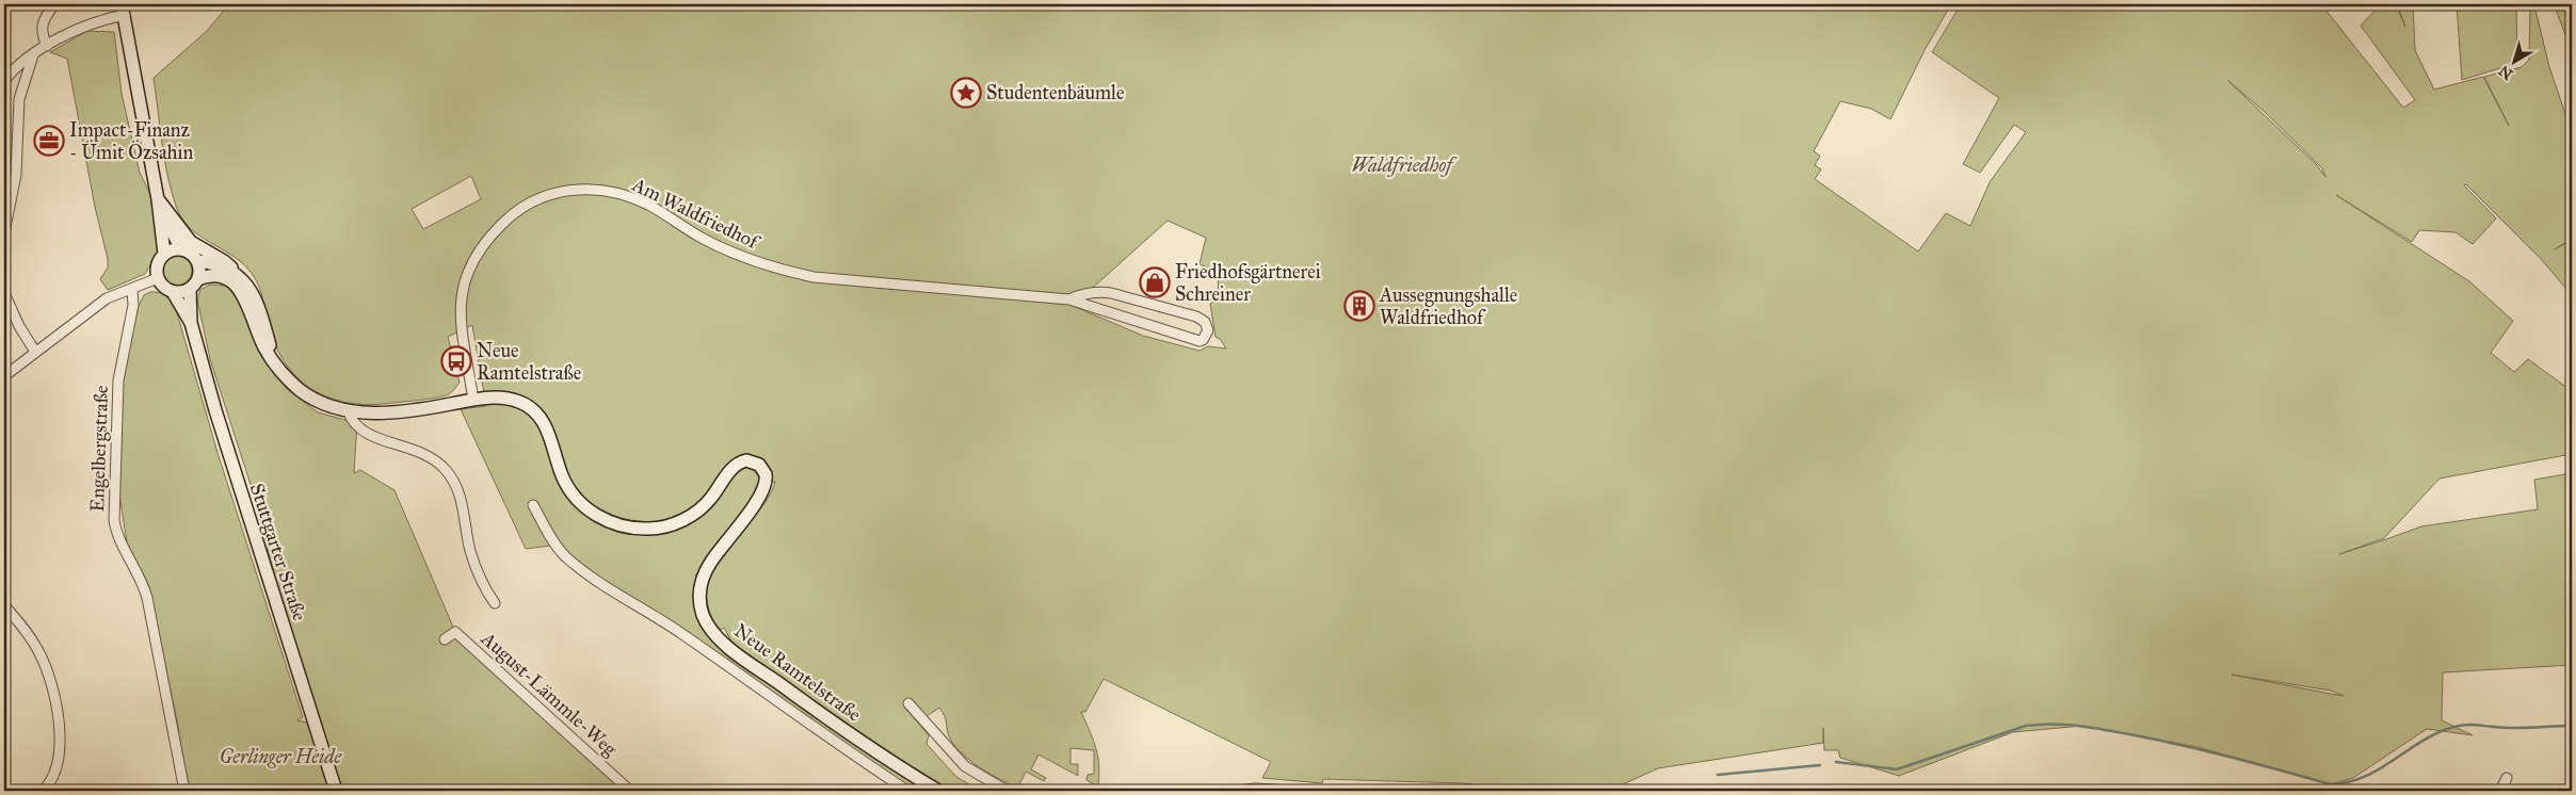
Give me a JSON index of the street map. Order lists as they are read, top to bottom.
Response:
{
  "streets": {
    "main road": ["Stuttgarter Straße", "Neue Ramtelstraße"],
    "street": ["Am Waldfriedhof", "Engelbergstraße", "August-Lämmle-Weg"]
  },
  "crossings": [
    ["Am Waldfriedhof", "Neue Ramtelstraße"],
    ["Stuttgarter Straße", "Neue Ramtelstraße"]
  ],
  "parks": ["Waldfriedhof", "Gerlinger Heide"],
  "places": {
    "place": ["Studentenbäumle"],
    "office": ["Impact-Finanz - Ümit Özsahin"],
    "shop": ["Friedhofsgärtnerei Schreiner"],
    "building": ["Aussegnungshalle Waldfriedhof"],
    "bus stop": ["Neue Ramtelstraße"]
  },
  "north": "bottom left"
}
